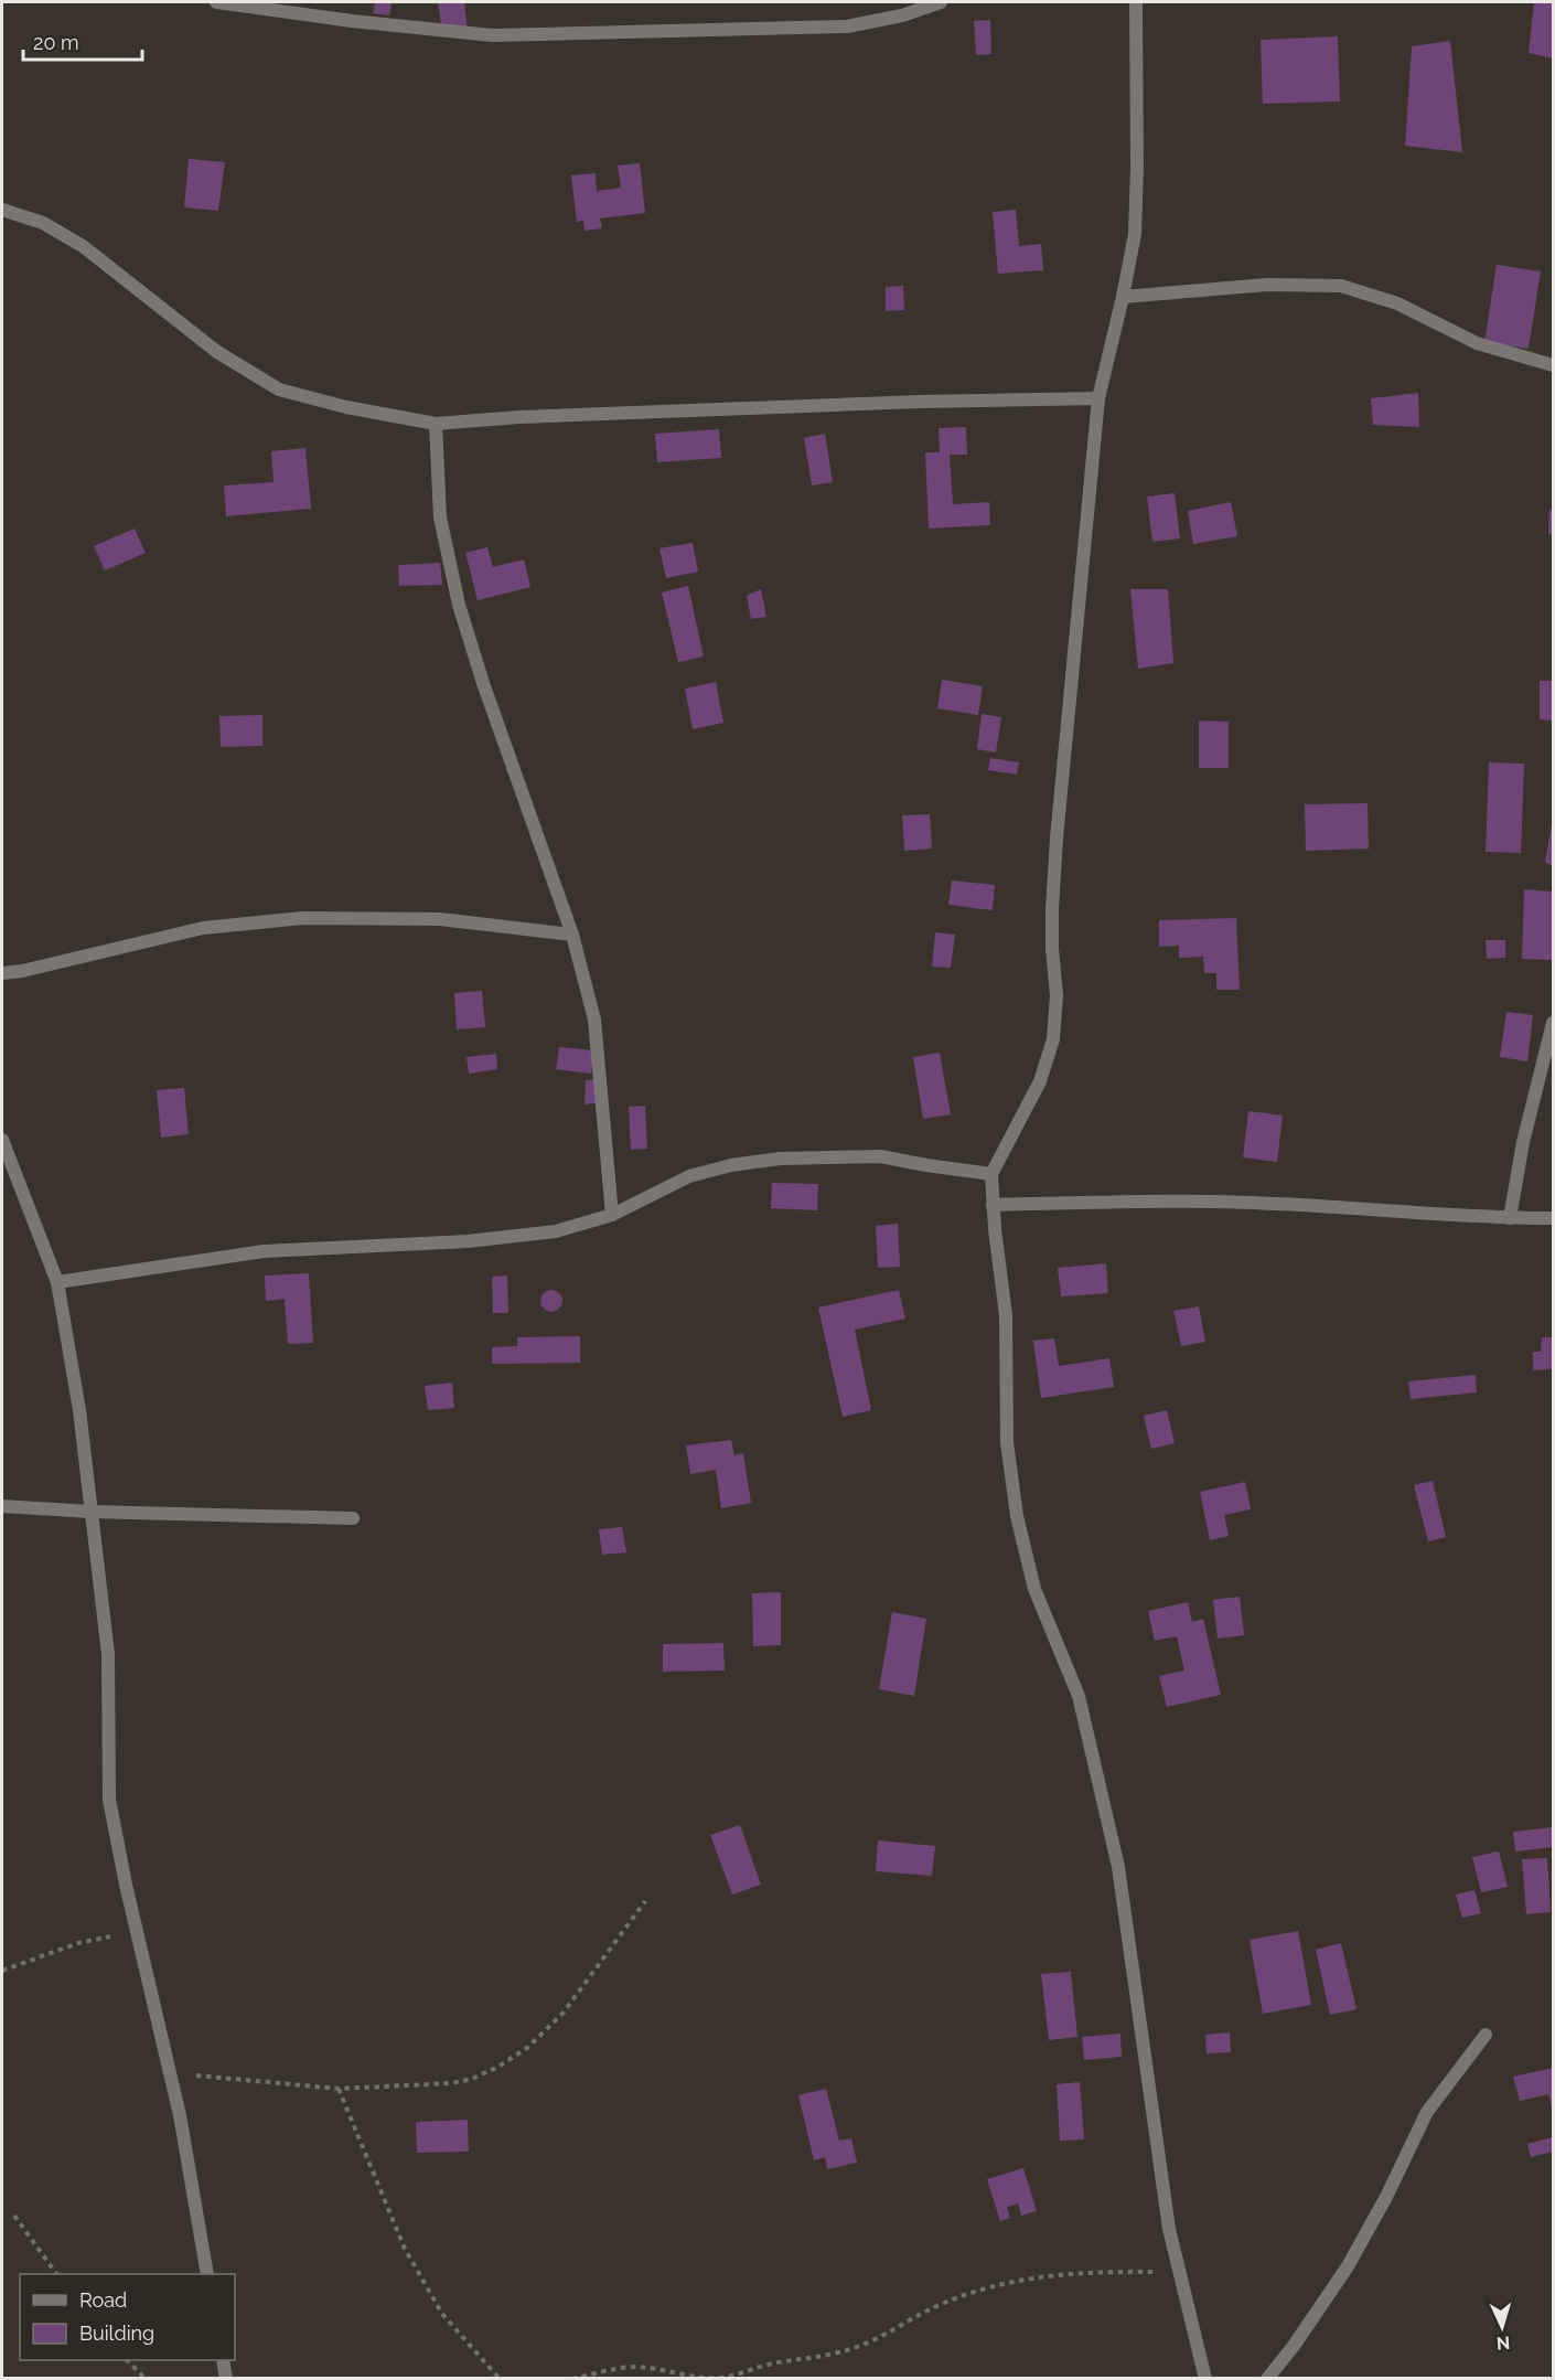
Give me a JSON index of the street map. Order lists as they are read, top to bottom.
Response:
{
  "legend": ["Road", "Building"],
  "scale_bar": "20 m",
  "north": "bottom"
}
